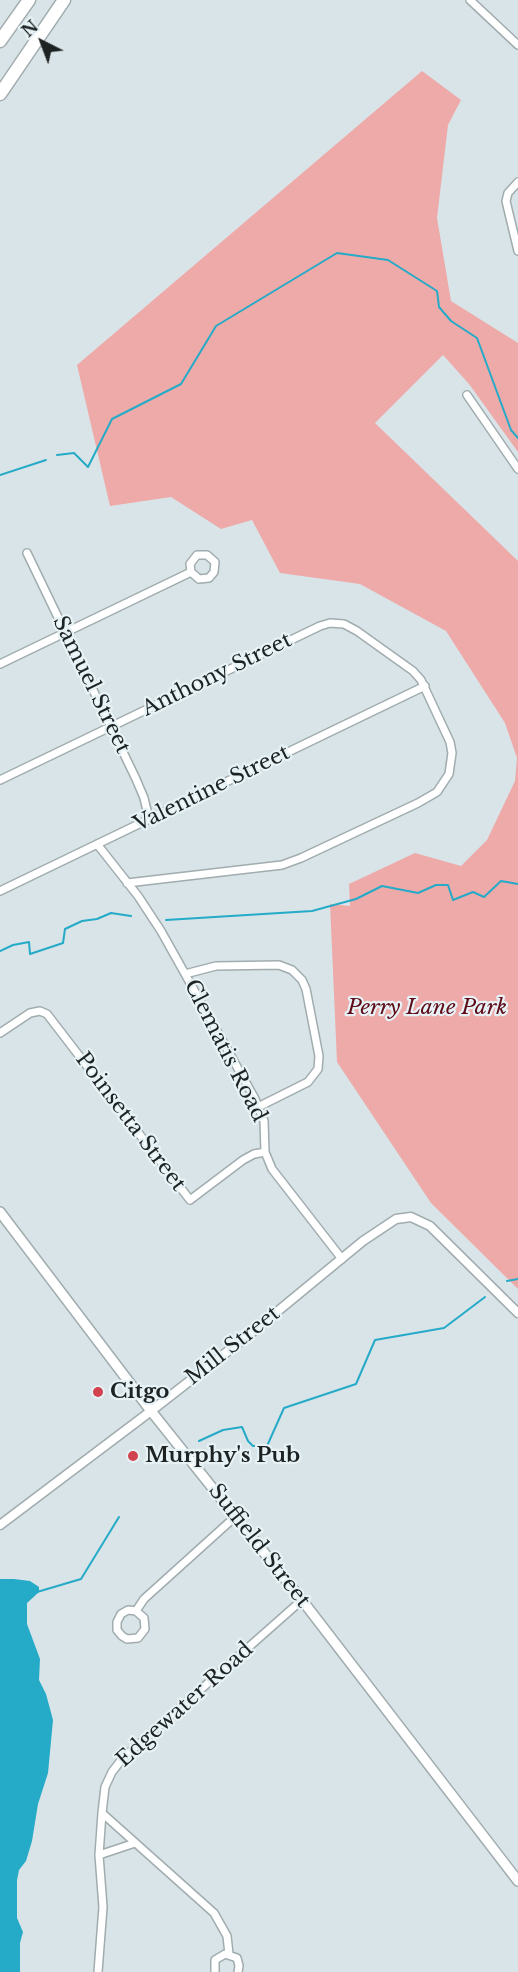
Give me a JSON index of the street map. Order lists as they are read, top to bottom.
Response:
{
  "streets": {
    "main road": ["Suffield Street"],
    "street": [
      "Anthony Street",
      "Samuel Street",
      "Valentine Street",
      "Clematis Road",
      "Poinsetta Street",
      "Mill Street",
      "Edgewater Road"
    ]
  },
  "crossings": [
    ["Anthony Street", "Samuel Street"],
    ["Anthony Street", "Valentine Street"],
    ["Samuel Street", "Valentine Street"],
    ["Valentine Street", "Clematis Road"],
    ["Clematis Road", "Poinsetta Street"],
    ["Clematis Road", "Mill Street"],
    ["Mill Street", "Suffield Street"],
    ["Suffield Street", "Edgewater Road"]
  ],
  "parks": ["Perry Lane Park"],
  "places": ["Citgo", "Murphy's Pub"],
  "north": "top left"
}
